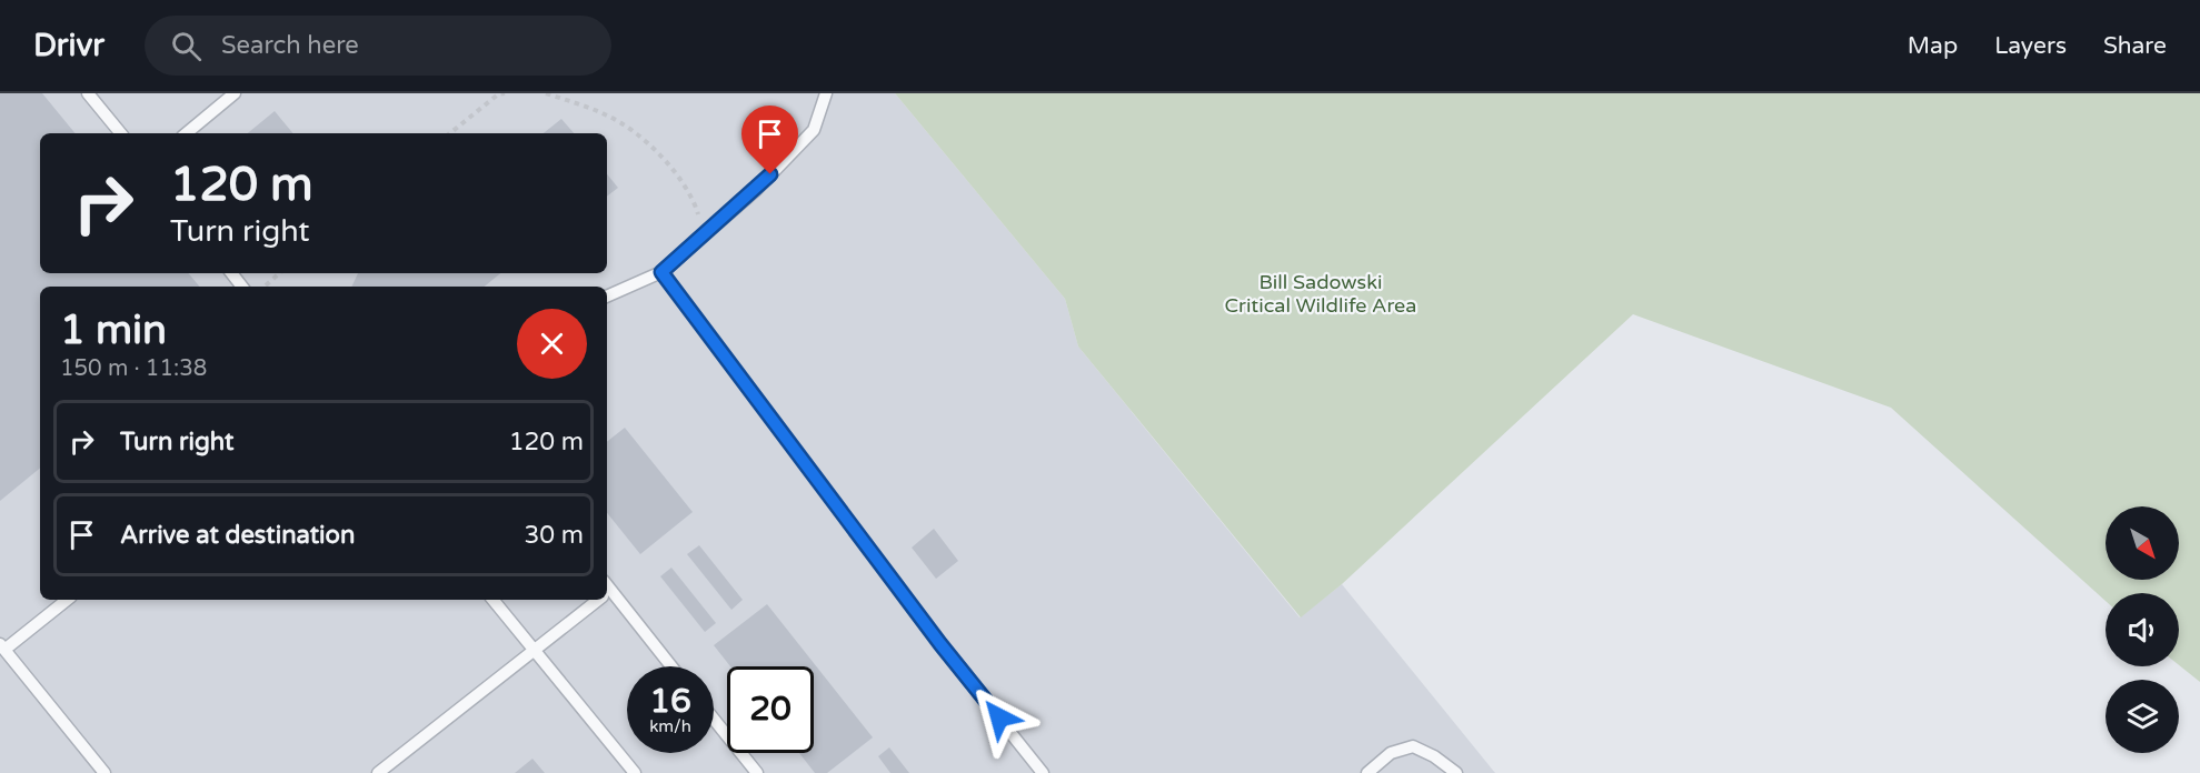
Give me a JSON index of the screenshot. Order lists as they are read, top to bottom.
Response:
{
  "parks": ["Bill Sadowski Critical Wildlife Area"],
  "north": "bottom right",
  "page": {
    "header": "Drivr",
    "search": "Search here",
    "nav": ["Map", "Layers", "Share"],
    "turn": ["120 m", "Turn right"],
    "heading": ["1 min", "150 m · 11:38"],
    "list": [
      {
        "name": "Turn right",
        "value": "120 m"
      },
      {
        "name": "Arrive at destination",
        "value": "30 m"
      }
    ],
    "speed": "16 km/h",
    "limit": "20"
  }
}
